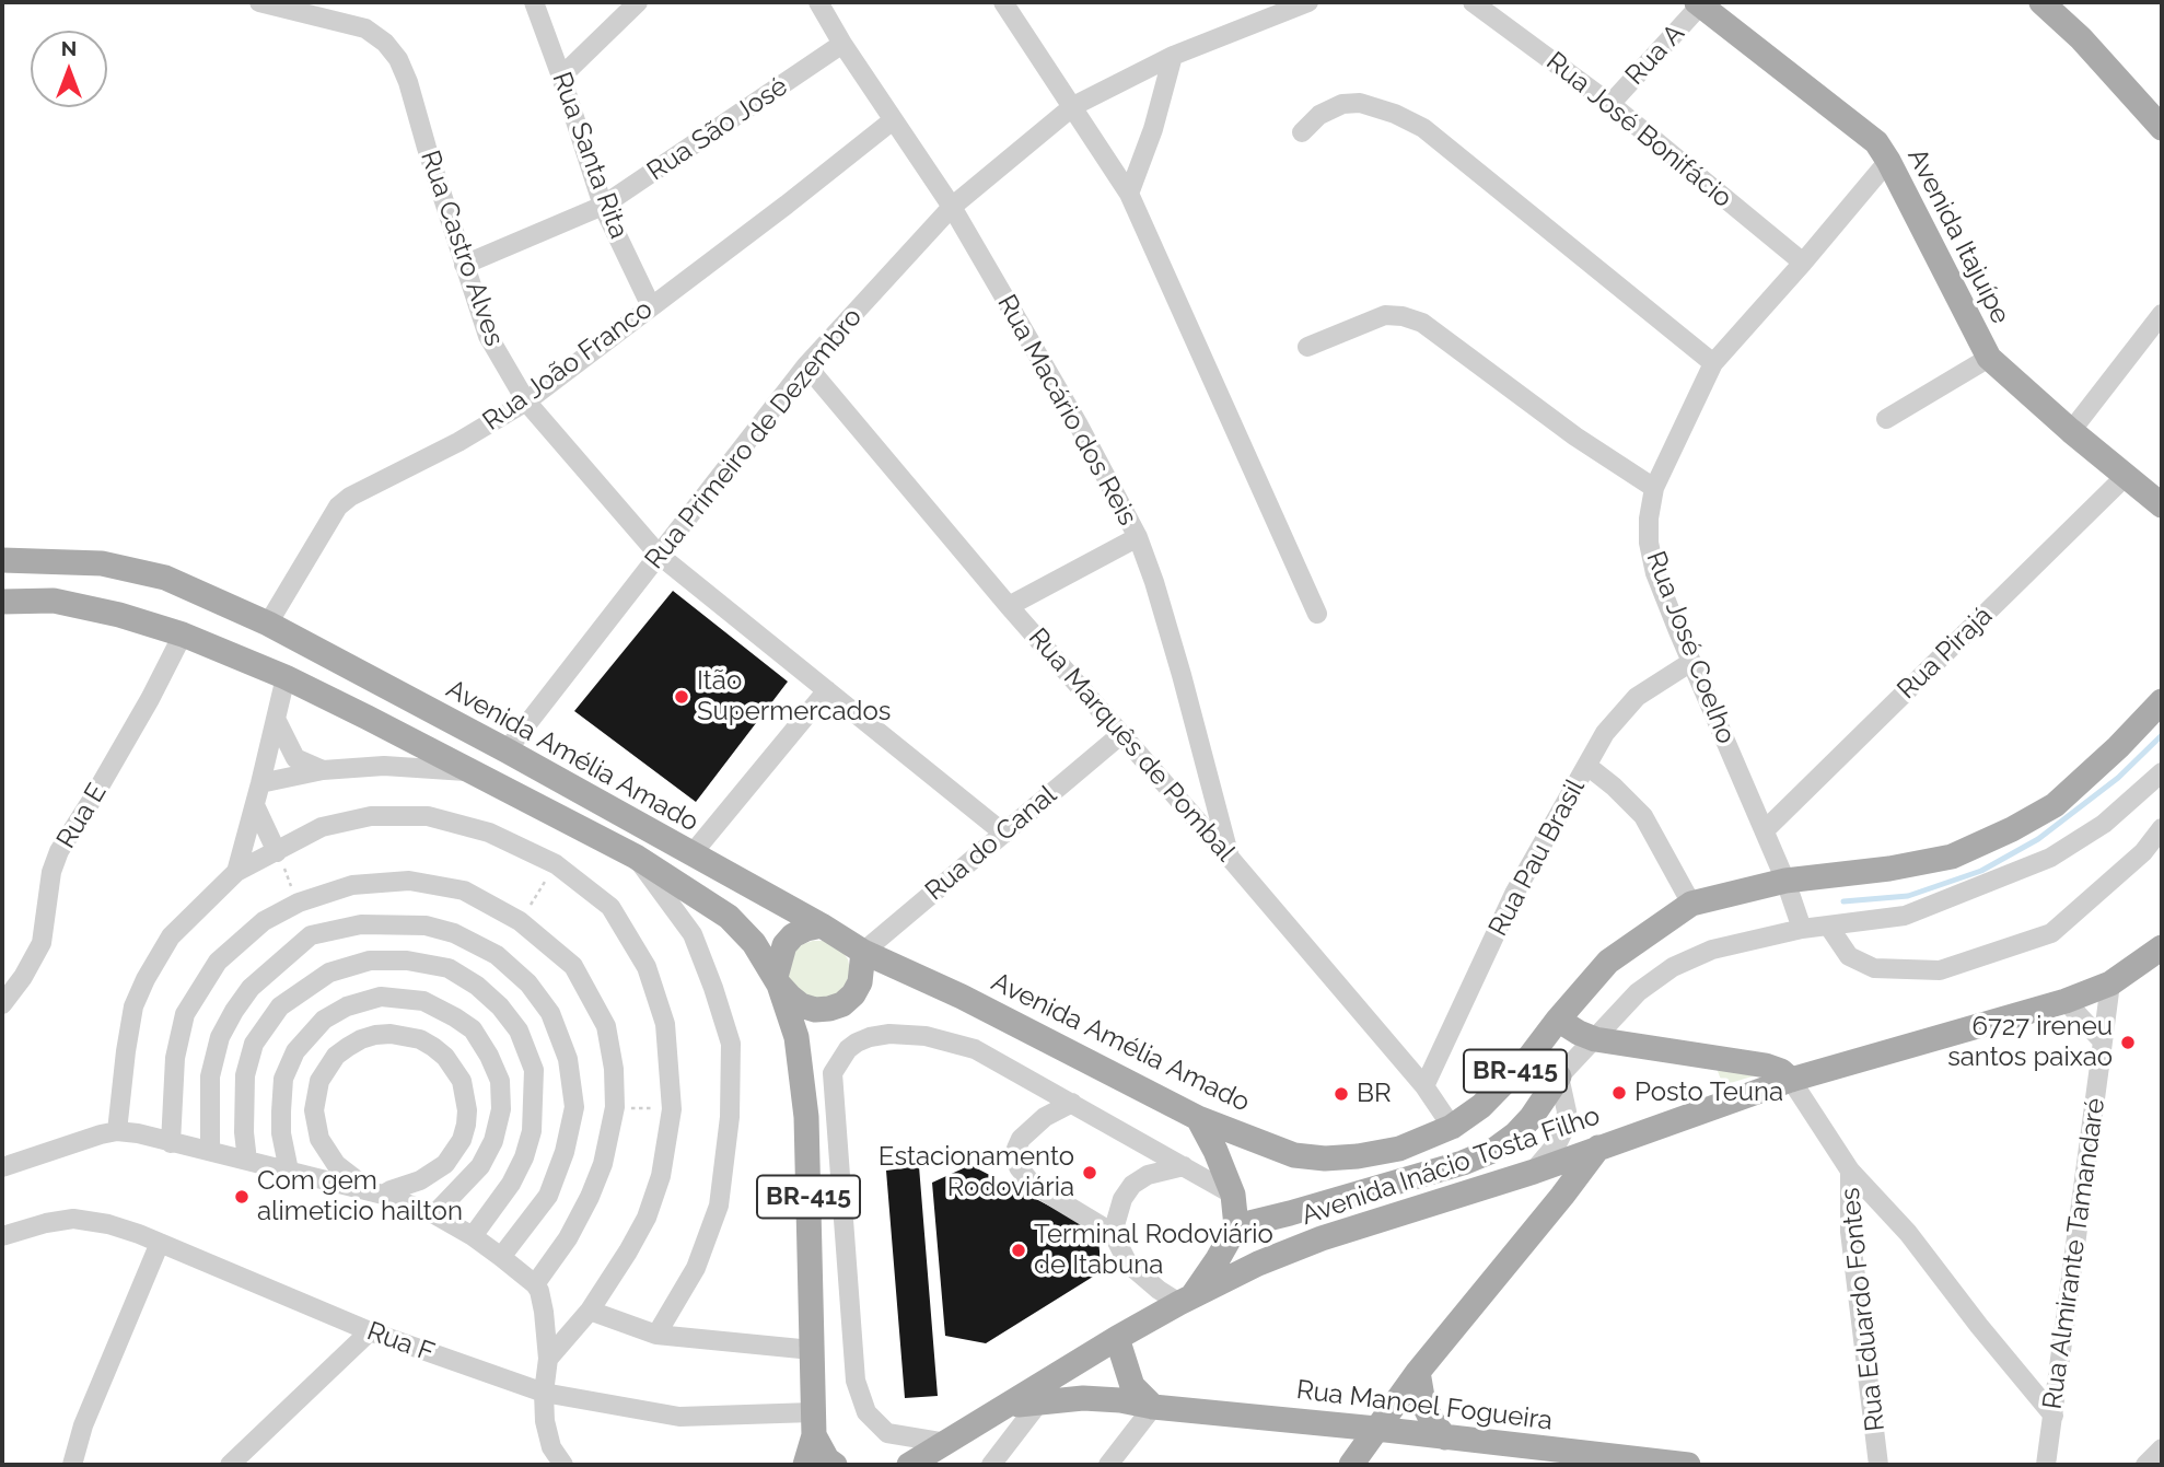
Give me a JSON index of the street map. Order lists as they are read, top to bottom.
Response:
{
  "streets": {
    "main road": [
      "Avenida Itajuípe",
      "Avenida Amélia Amado",
      "BR-415",
      "Avenida Inácio Tosta Filho",
      "Rua Manoel Fogueira"
    ],
    "street": [
      "Rua A",
      "Rua São José",
      "Rua José Bonifácio",
      "Rua Santa Rita",
      "Rua Castro Alves",
      "Rua João Franco",
      "Rua Macário dos Reis",
      "Rua Primeiro de Dezembro",
      "Rua José Coelho",
      "Rua Pirajá",
      "Rua Marquês de Pombal",
      "Rua E",
      "Rua do Canal",
      "Rua Pau Brasil",
      "Rua Almirante Tamandaré",
      "Rua Eduardo Fontes",
      "Rua F"
    ]
  },
  "crossings": [
    ["Rua A", "Rua José Bonifácio"],
    ["Rua A", "Avenida Itajuípe"],
    ["Rua São José", "Rua Santa Rita"],
    ["Rua São José", "Rua Castro Alves"],
    ["Rua São José", "Rua Macário dos Reis"],
    ["Rua José Bonifácio", "Rua José Coelho"],
    ["Rua Santa Rita", "Rua João Franco"],
    ["Avenida Itajuípe", "Rua José Coelho"],
    ["Avenida Itajuípe", "Rua Pirajá"],
    ["Rua Castro Alves", "Rua João Franco"],
    ["Rua Castro Alves", "Rua Primeiro de Dezembro"],
    ["Rua Castro Alves", "Rua do Canal"],
    ["Rua João Franco", "Rua Macário dos Reis"],
    ["Rua João Franco", "Avenida Amélia Amado"],
    ["Rua Macário dos Reis", "Rua Primeiro de Dezembro"],
    ["Rua Macário dos Reis", "Rua Marquês de Pombal"],
    ["Rua Primeiro de Dezembro", "Rua Marquês de Pombal"],
    ["Rua Primeiro de Dezembro", "Avenida Amélia Amado"],
    ["Rua José Coelho", "Rua Pirajá"],
    ["Rua José Coelho", "Avenida Amélia Amado"],
    ["Rua José Coelho", "Rua Pau Brasil"],
    ["Rua José Coelho", "BR-415"],
    ["Rua Marquês de Pombal", "Avenida Amélia Amado"],
    ["Rua Marquês de Pombal", "Rua do Canal"],
    ["Rua Marquês de Pombal", "Rua Pau Brasil"],
    ["Avenida Amélia Amado", "Rua do Canal"],
    ["Avenida Amélia Amado", "BR-415"],
    ["Rua do Canal", "BR-415"],
    ["BR-415", "Avenida Inácio Tosta Filho"],
    ["BR-415", "Rua F"],
    ["Avenida Inácio Tosta Filho", "Rua Almirante Tamandaré"],
    ["Avenida Inácio Tosta Filho", "Rua Eduardo Fontes"],
    ["Avenida Inácio Tosta Filho", "Rua Manoel Fogueira"]
  ],
  "places": [
    "Itão Supermercados",
    "6727 ireneu santos paixao",
    "Posto Teuna",
    "BR",
    "Estacionamento Rodoviária",
    "Com gem alimeticio hailton",
    "Terminal Rodoviário de Itabuna"
  ],
  "north": "top"
}
